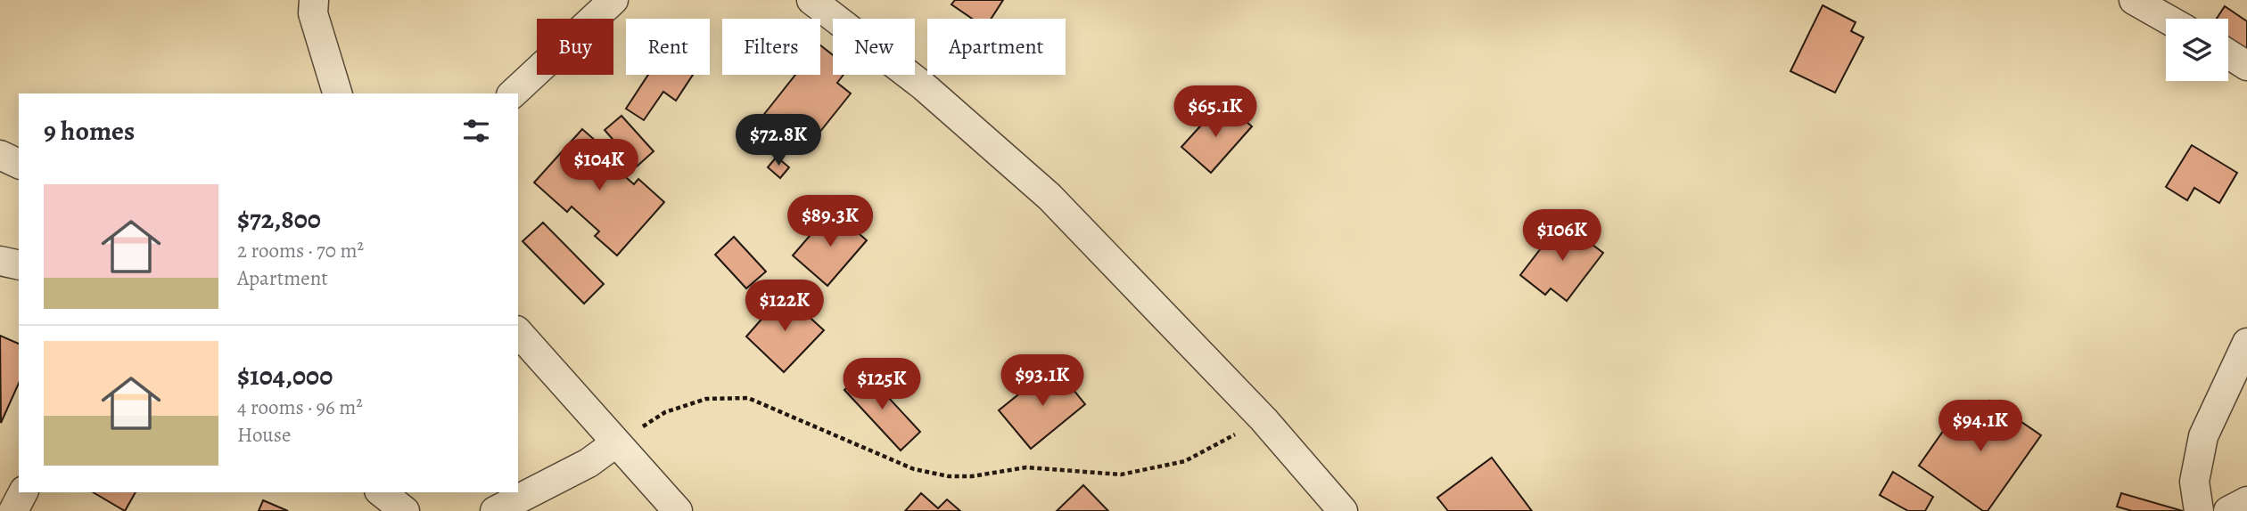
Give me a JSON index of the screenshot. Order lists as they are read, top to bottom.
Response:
{
  "page": {
    "chip": [
      "Buy",
      "Rent",
      "Filters",
      "New",
      "Apartment"
    ],
    "price": [
      "$65.1K",
      "$72.8K",
      "$104K",
      "$89.3K",
      "$106K",
      "$122K",
      "$93.1K",
      "$125K",
      "$94.1K"
    ],
    "heading": "9 homes",
    "list": [
      {
        "name": "$72,800",
        "note": "2 rooms · 70 m² · Apartment"
      },
      {
        "name": "$104,000",
        "note": "4 rooms · 96 m² · House"
      }
    ]
  }
}
